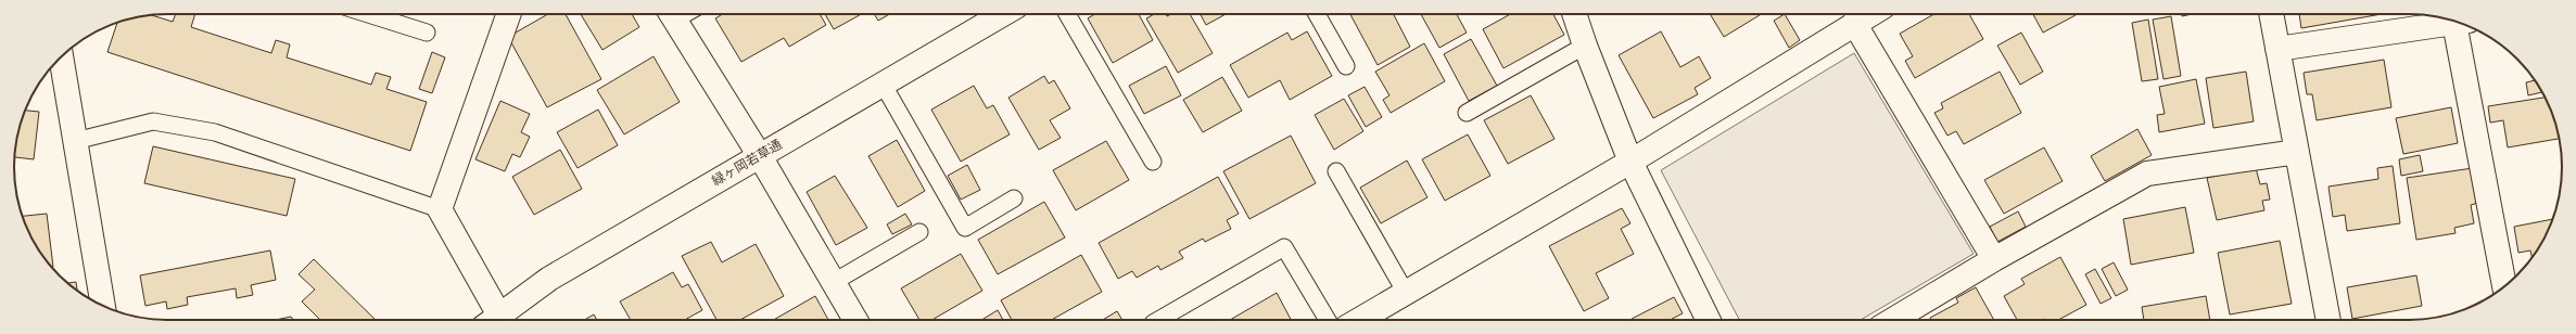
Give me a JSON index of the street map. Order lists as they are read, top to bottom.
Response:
{
  "streets": {
    "street": ["緑ヶ岡若草通"]
  }
}
